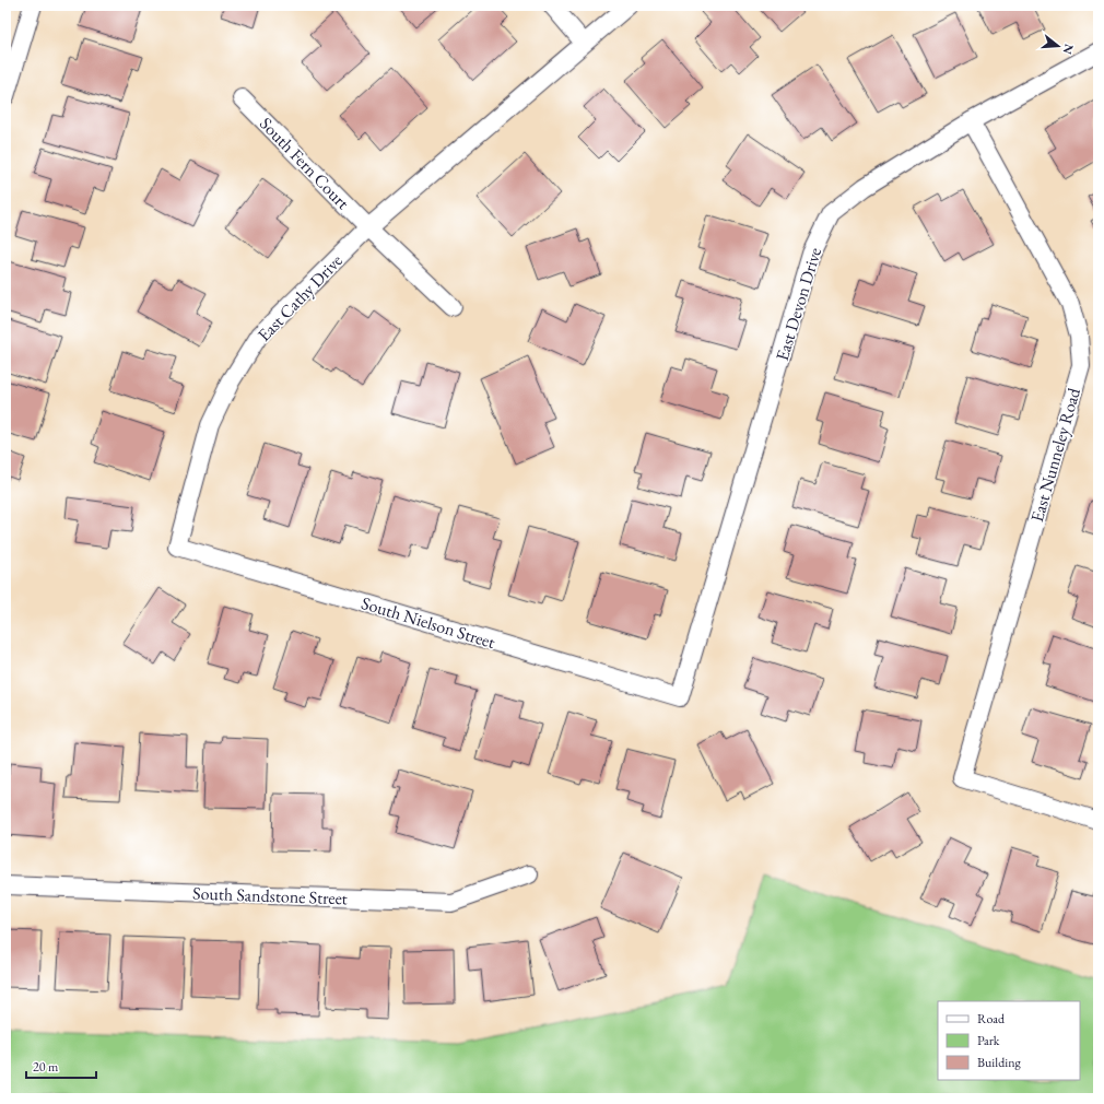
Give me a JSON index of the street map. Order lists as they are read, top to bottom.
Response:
{
  "streets": {
    "street": [
      "South Fern Court",
      "East Cathy Drive",
      "East Devon Drive",
      "East Nunneley Road",
      "South Nielson Street",
      "South Sandstone Street"
    ]
  },
  "crossings": [
    ["South Fern Court", "East Cathy Drive"],
    ["East Cathy Drive", "South Nielson Street"],
    ["East Devon Drive", "East Nunneley Road"],
    ["East Devon Drive", "South Nielson Street"]
  ],
  "legend": ["Road", "Park", "Building"],
  "scale_bar": "20 m",
  "north": "right"
}
